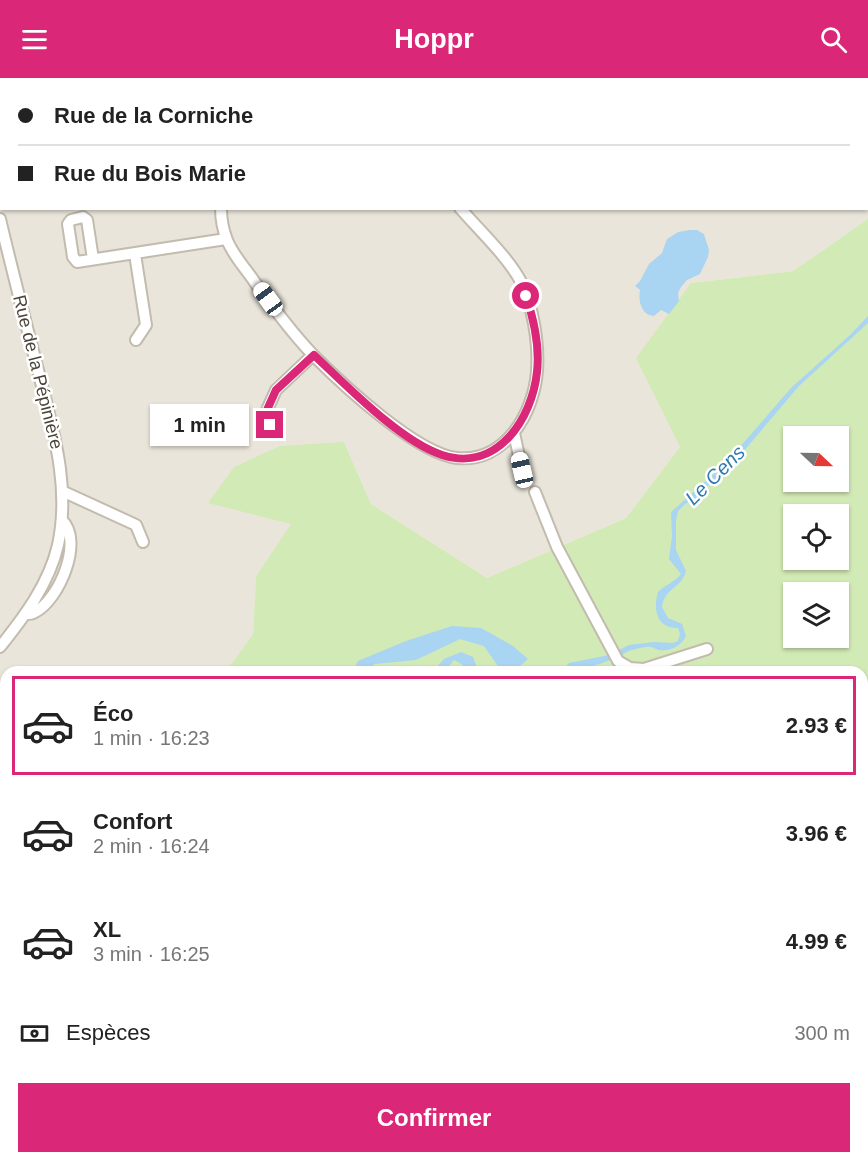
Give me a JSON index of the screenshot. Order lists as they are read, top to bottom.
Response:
{
  "streets": {
    "street": ["Rue de la Pépinière"]
  },
  "water": ["Le Cens"],
  "north": "right",
  "page": {
    "header": "Hoppr",
    "banner": ["Rue de la Corniche", "Rue du Bois Marie"],
    "bubble": "1 min",
    "list": [
      {
        "name": "Éco",
        "note": "1 min · 16:23",
        "value": "2.93 €"
      },
      {
        "name": "Confort",
        "note": "2 min · 16:24",
        "value": "3.96 €"
      },
      {
        "name": "XL",
        "note": "3 min · 16:25",
        "value": "4.99 €"
      }
    ],
    "pay": ["Espèces", "300 m"],
    "buttons": "Confirmer"
  }
}
